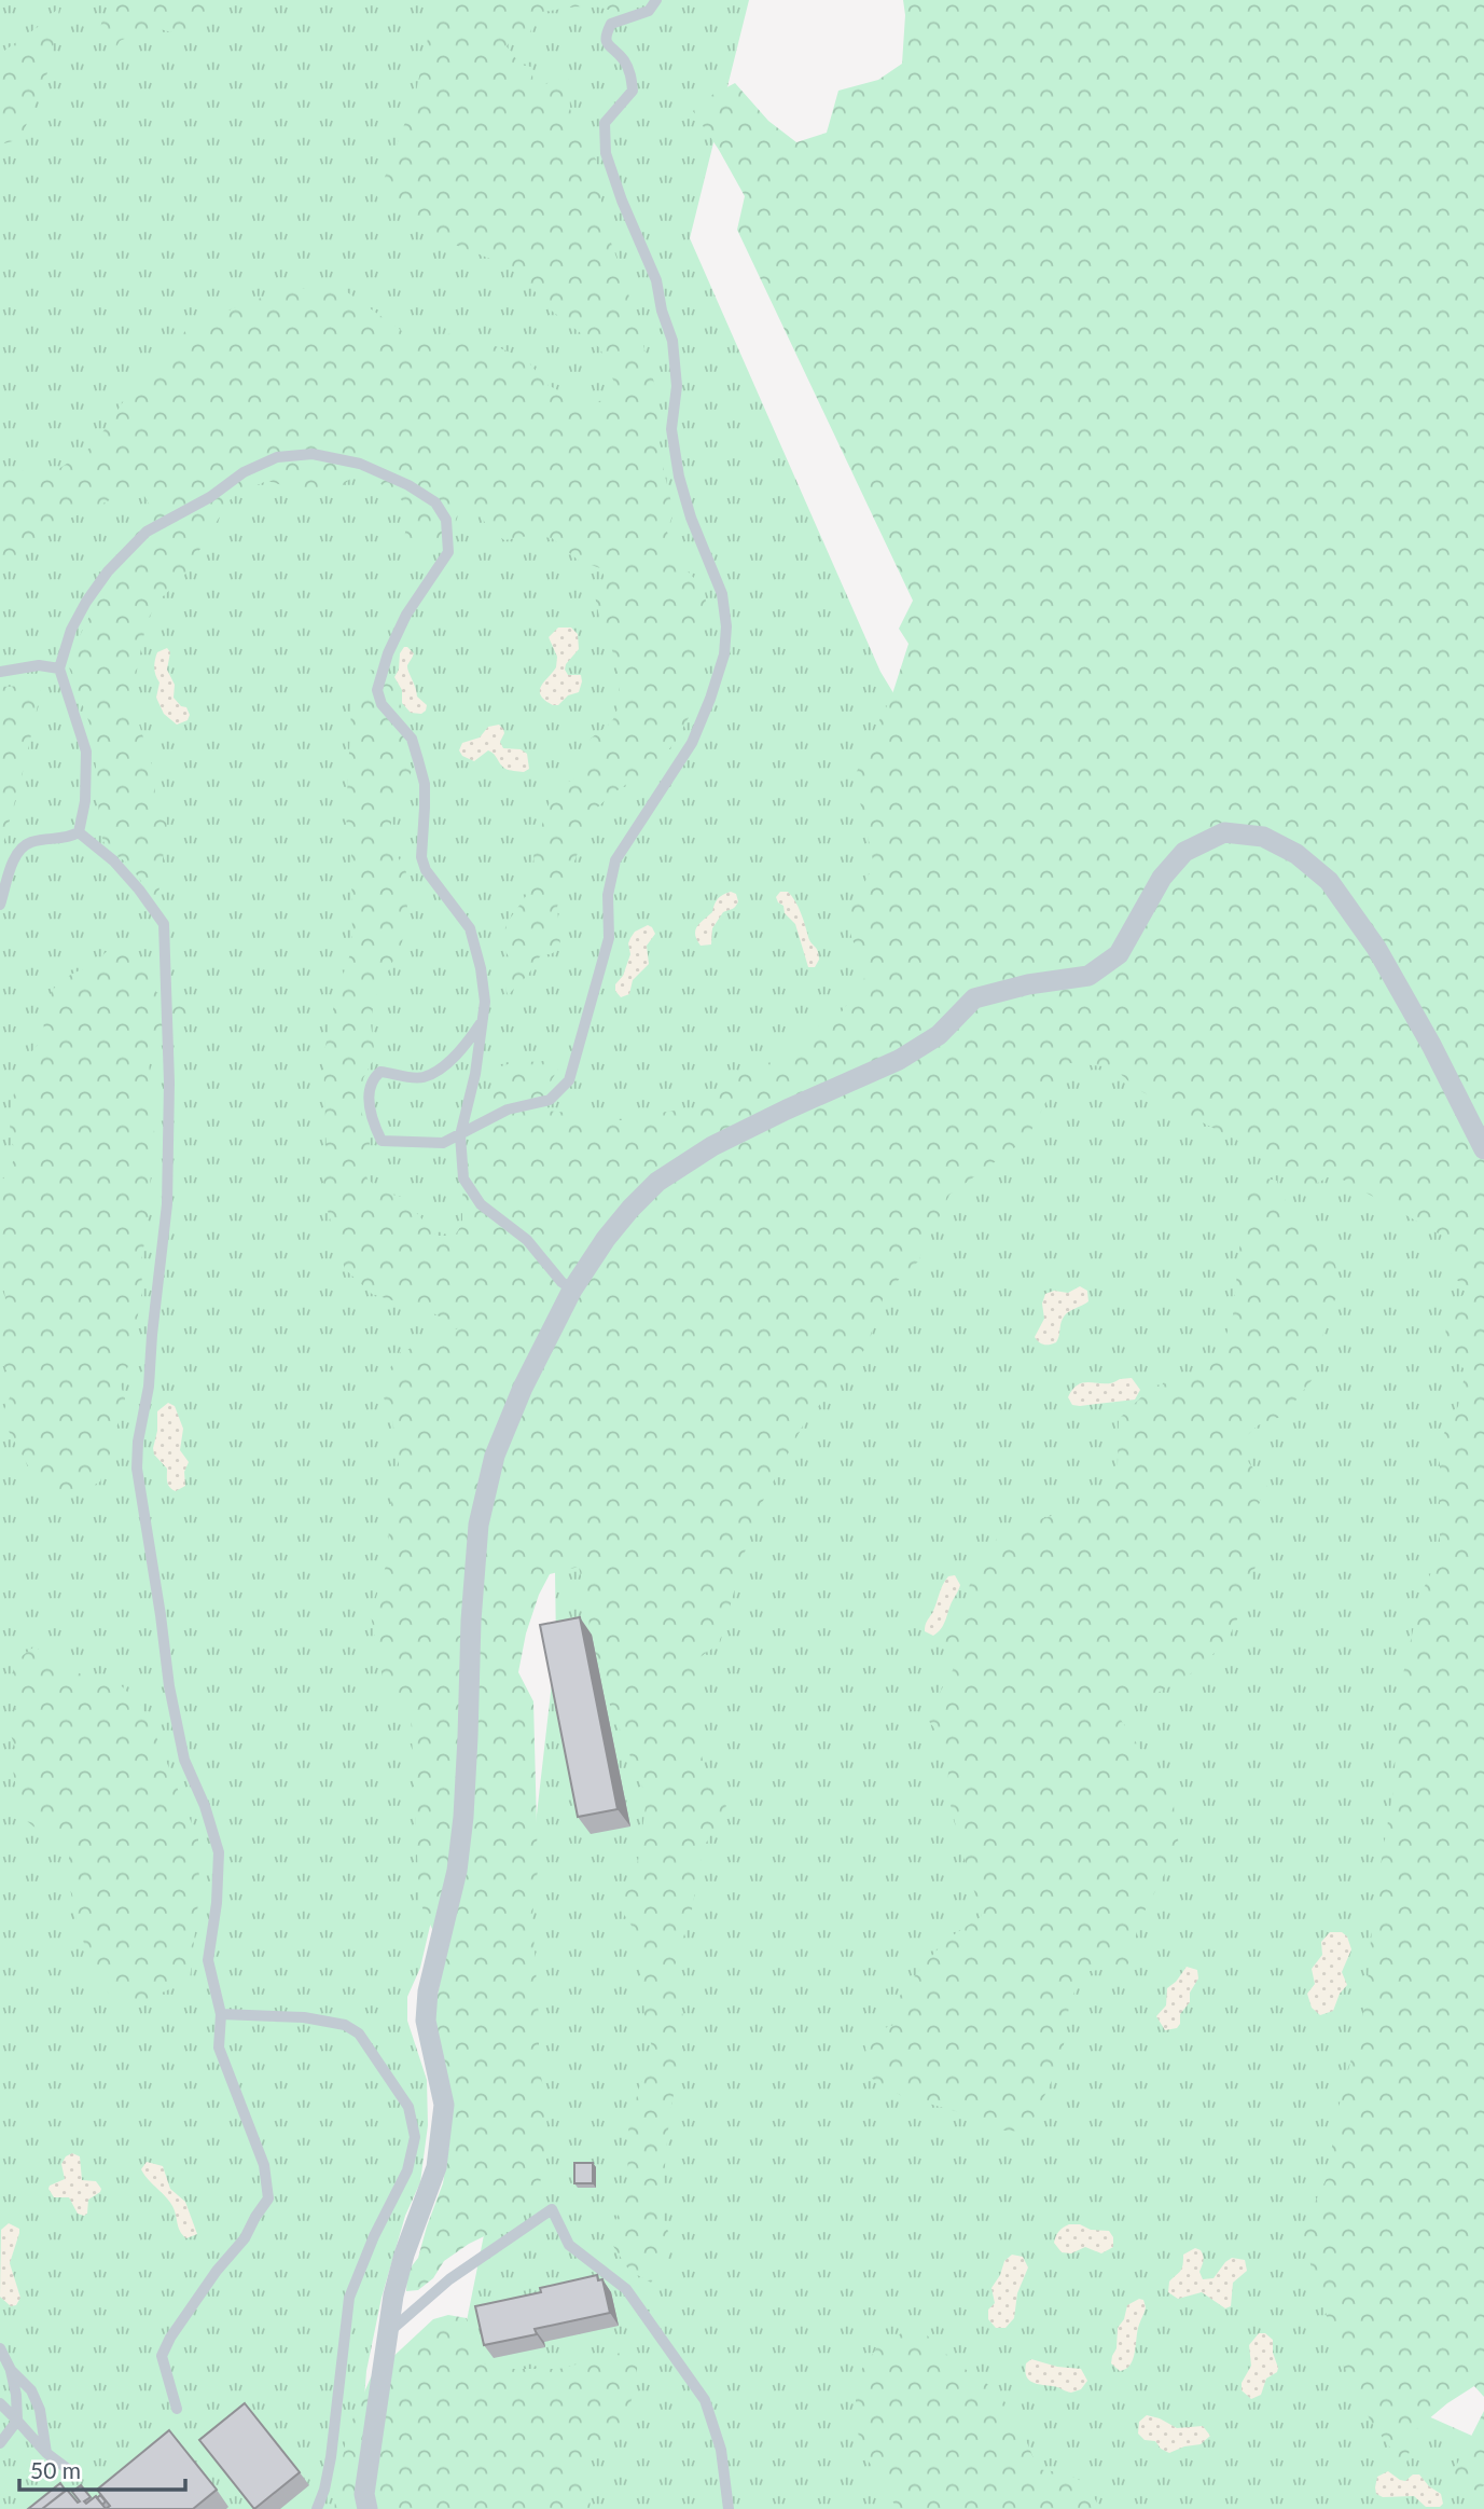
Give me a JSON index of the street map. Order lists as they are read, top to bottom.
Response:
{
  "scale_bar": "50 m"
}
